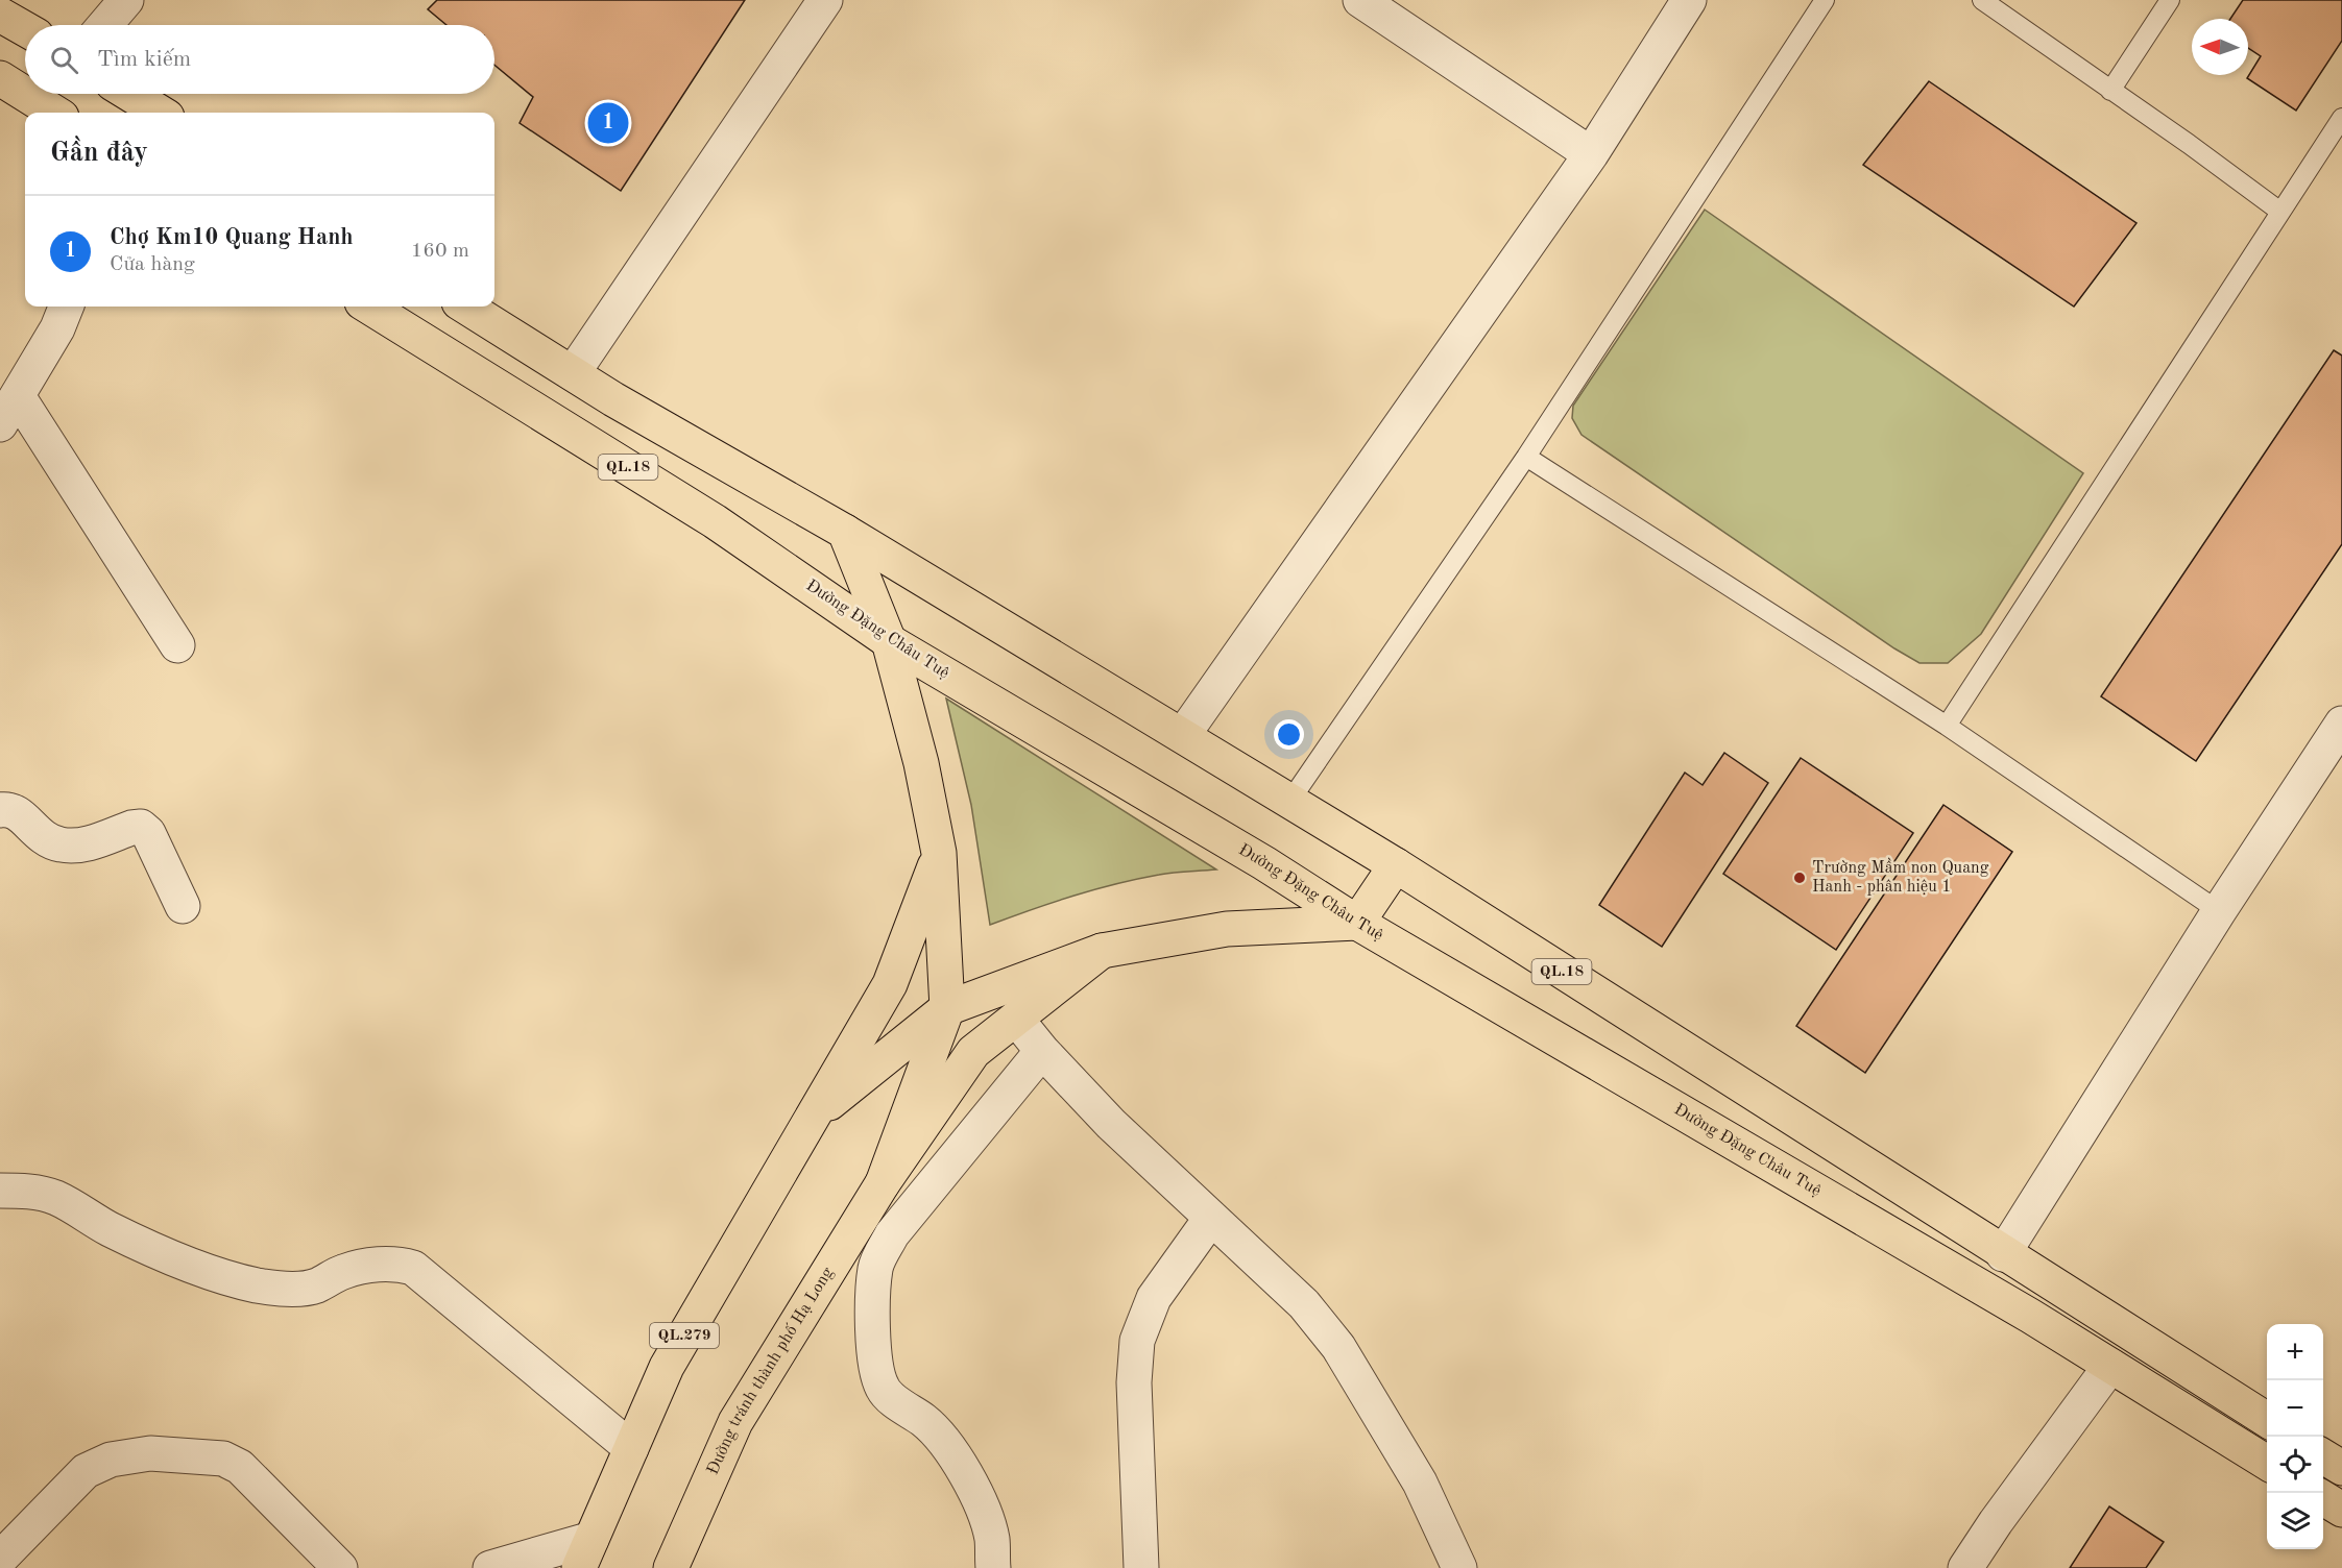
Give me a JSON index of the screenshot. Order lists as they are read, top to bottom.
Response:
{
  "streets": {
    "main road": [
      "QL.18",
      "Đường Đặng Châu Tuệ",
      "QL.279",
      "Đường tránh thành phố Hạ Long"
    ]
  },
  "places": ["Trường Mầm non Quang Hanh - phân hiệu 1"],
  "north": "left",
  "page": {
    "search": "Tìm kiếm",
    "pins": "1",
    "heading": "Gần đây",
    "list": [
      {
        "mark": "1",
        "name": "Chợ Km10 Quang Hanh",
        "note": "Cửa hàng",
        "value": "160 m"
      }
    ],
    "map_buttons": ["+", "−"]
  }
}
